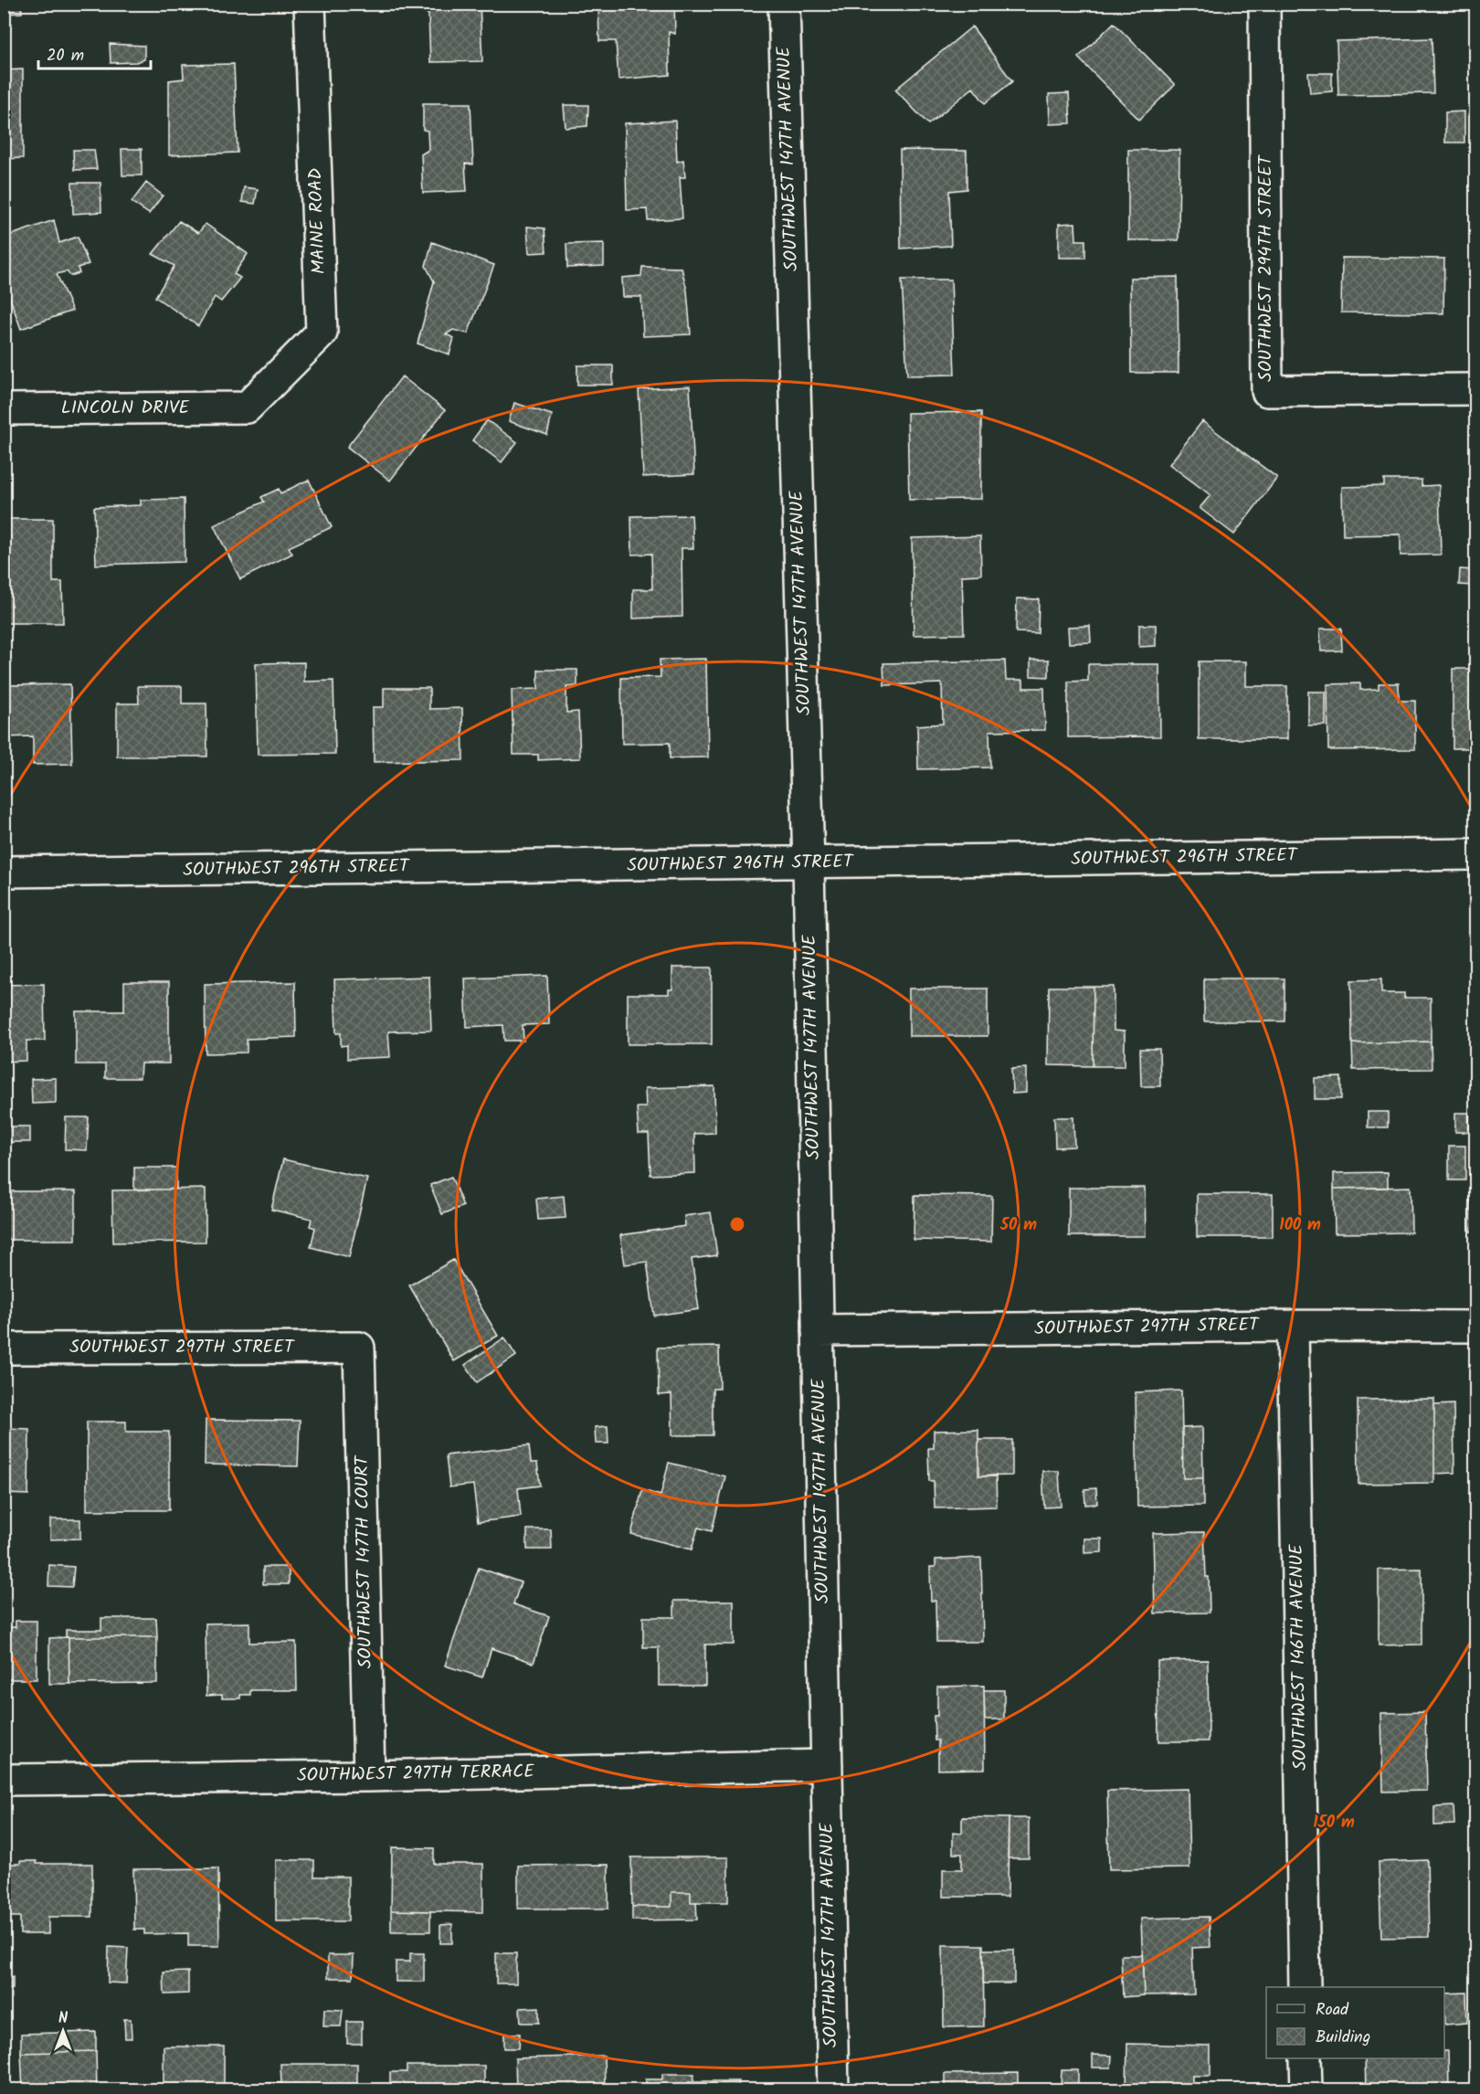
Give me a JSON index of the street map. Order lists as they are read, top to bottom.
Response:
{
  "streets": {
    "street": [
      "SOUTHWEST 147TH AVENUE",
      "MAINE ROAD",
      "SOUTHWEST 294TH STREET",
      "LINCOLN DRIVE",
      "SOUTHWEST 296TH STREET",
      "SOUTHWEST 297TH STREET",
      "SOUTHWEST 147TH COURT",
      "SOUTHWEST 146TH AVENUE",
      "SOUTHWEST 297TH TERRACE"
    ]
  },
  "crossings": [
    ["SOUTHWEST 147TH AVENUE", "SOUTHWEST 296TH STREET"],
    ["SOUTHWEST 147TH AVENUE", "SOUTHWEST 297TH STREET"],
    ["SOUTHWEST 147TH AVENUE", "SOUTHWEST 297TH TERRACE"],
    ["MAINE ROAD", "LINCOLN DRIVE"],
    ["SOUTHWEST 297TH STREET", "SOUTHWEST 147TH COURT"],
    ["SOUTHWEST 297TH STREET", "SOUTHWEST 146TH AVENUE"],
    ["SOUTHWEST 147TH COURT", "SOUTHWEST 297TH TERRACE"]
  ],
  "legend": ["Road", "Building"],
  "scale_bar": "20 m",
  "north": "top",
  "rings": ["50 m", "100 m", "150 m"]
}
